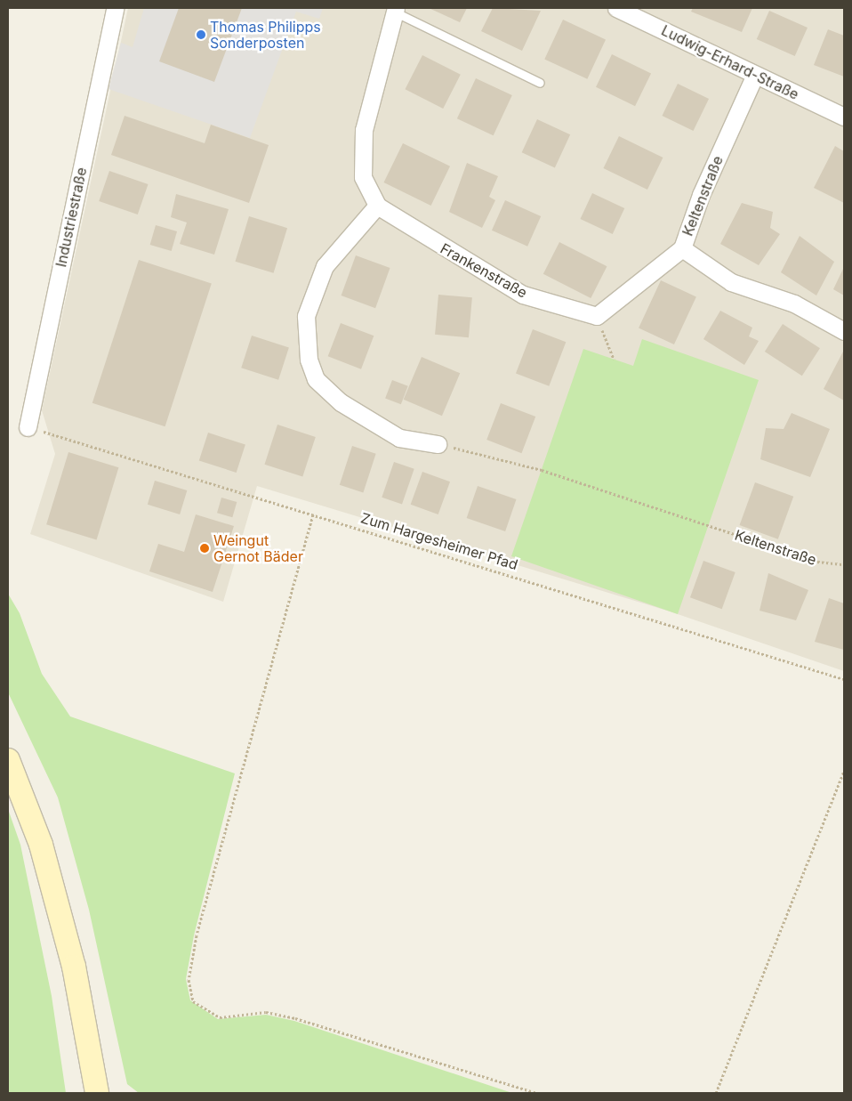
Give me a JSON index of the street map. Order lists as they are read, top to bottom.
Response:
{
  "streets": {
    "street": [
      "Ludwig-Erhard-Straße",
      "Keltenstraße",
      "Industriestraße",
      "Frankenstraße"
    ],
    "path": ["Zum Hargesheimer Pfad"]
  },
  "crossings": [
    ["Ludwig-Erhard-Straße", "Keltenstraße"],
    ["Industriestraße", "Zum Hargesheimer Pfad"]
  ],
  "places": ["Thomas Philipps Sonderposten", "Weingut Gernot Bäder"]
}
